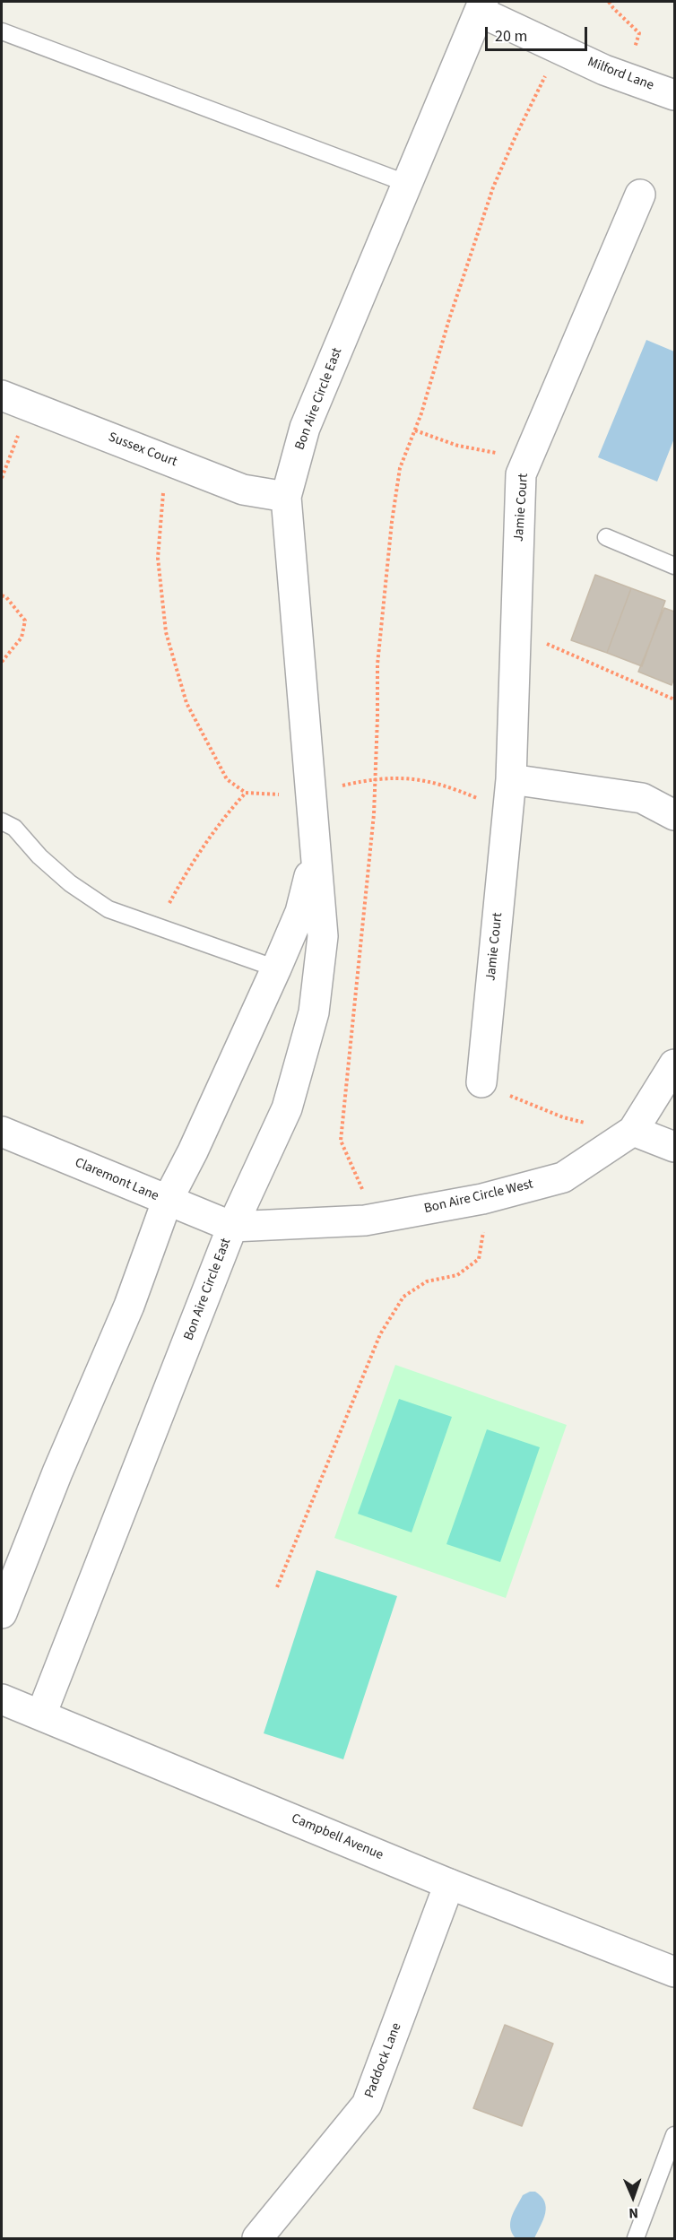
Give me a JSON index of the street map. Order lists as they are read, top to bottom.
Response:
{
  "streets": {
    "street": [
      "Milford Lane",
      "Bon Aire Circle East",
      "Sussex Court",
      "Jamie Court",
      "Claremont Lane",
      "Bon Aire Circle West",
      "Campbell Avenue",
      "Paddock Lane"
    ]
  },
  "crossings": [
    ["Milford Lane", "Bon Aire Circle East"],
    ["Bon Aire Circle East", "Sussex Court"],
    ["Bon Aire Circle East", "Claremont Lane"],
    ["Bon Aire Circle East", "Bon Aire Circle West"],
    ["Bon Aire Circle East", "Campbell Avenue"],
    ["Claremont Lane", "Bon Aire Circle West"],
    ["Campbell Avenue", "Paddock Lane"]
  ],
  "scale_bar": "20 m",
  "north": "bottom"
}
